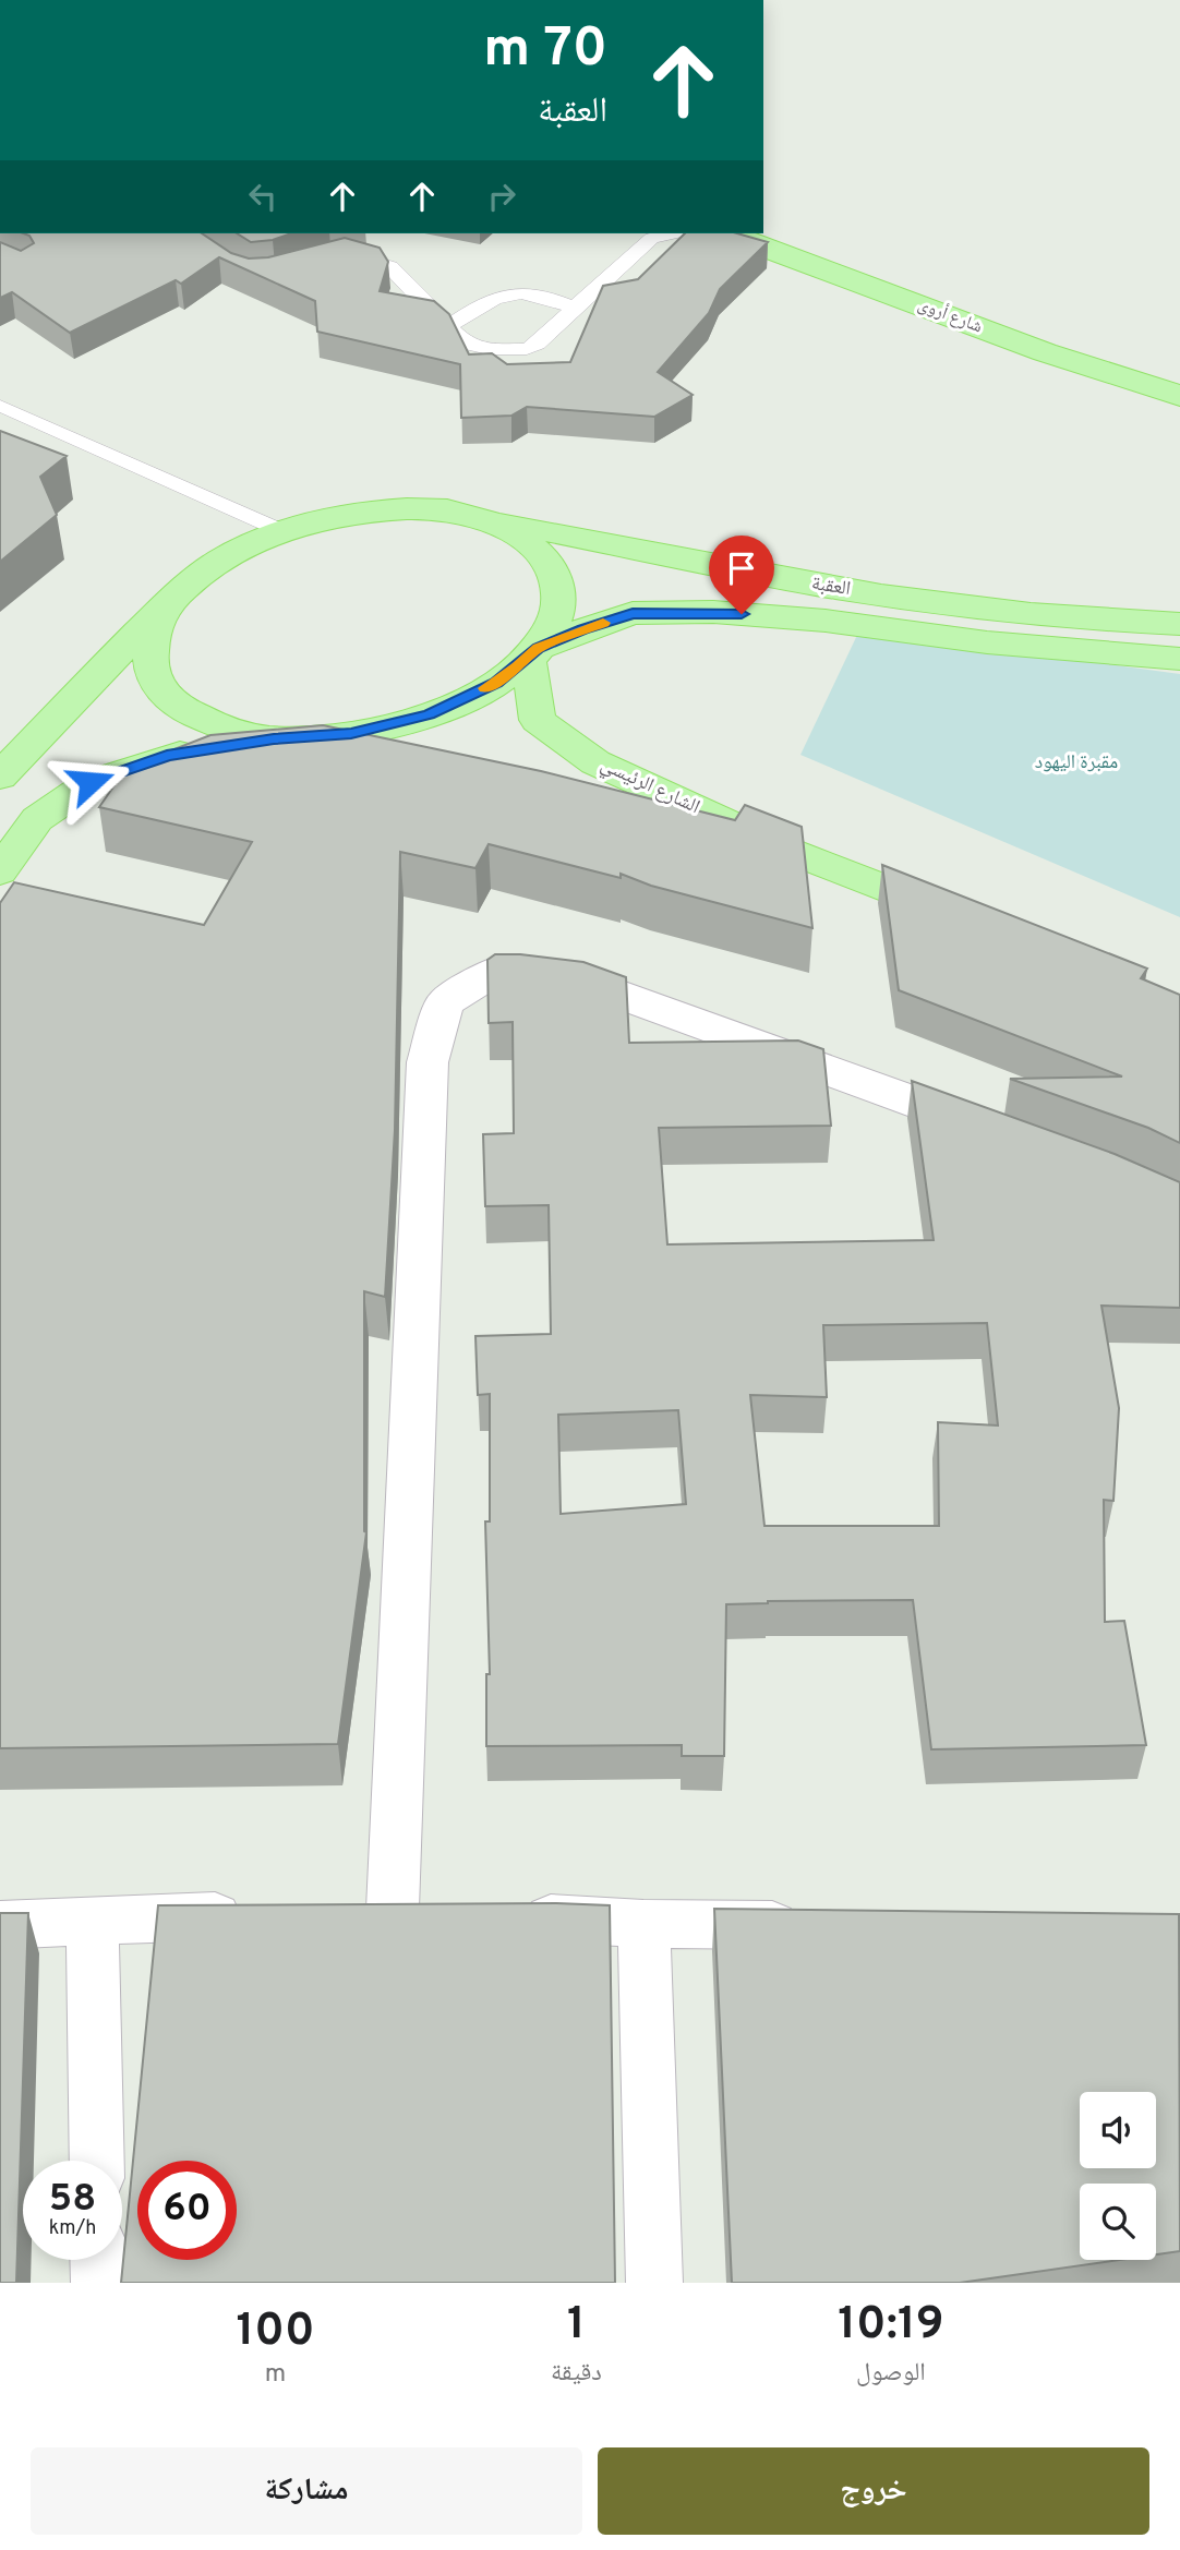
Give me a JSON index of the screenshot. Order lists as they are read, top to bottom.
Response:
{
  "streets": {
    "main road": ["شارع أروى", "العقبة", "الشارع الرئيسي"]
  },
  "crossings": [
    ["العقبة", "الشارع الرئيسي"]
  ],
  "parks": ["مقبرة اليهود"],
  "page": {
    "turn": ["70 m", "العقبة"],
    "speed": "58 km/h",
    "limit": "60",
    "eta": [
      "10:19",
      "الوصول",
      "1",
      "دقيقة",
      "100",
      "m"
    ],
    "buttons": ["خروج", "مشاركة"]
  }
}
